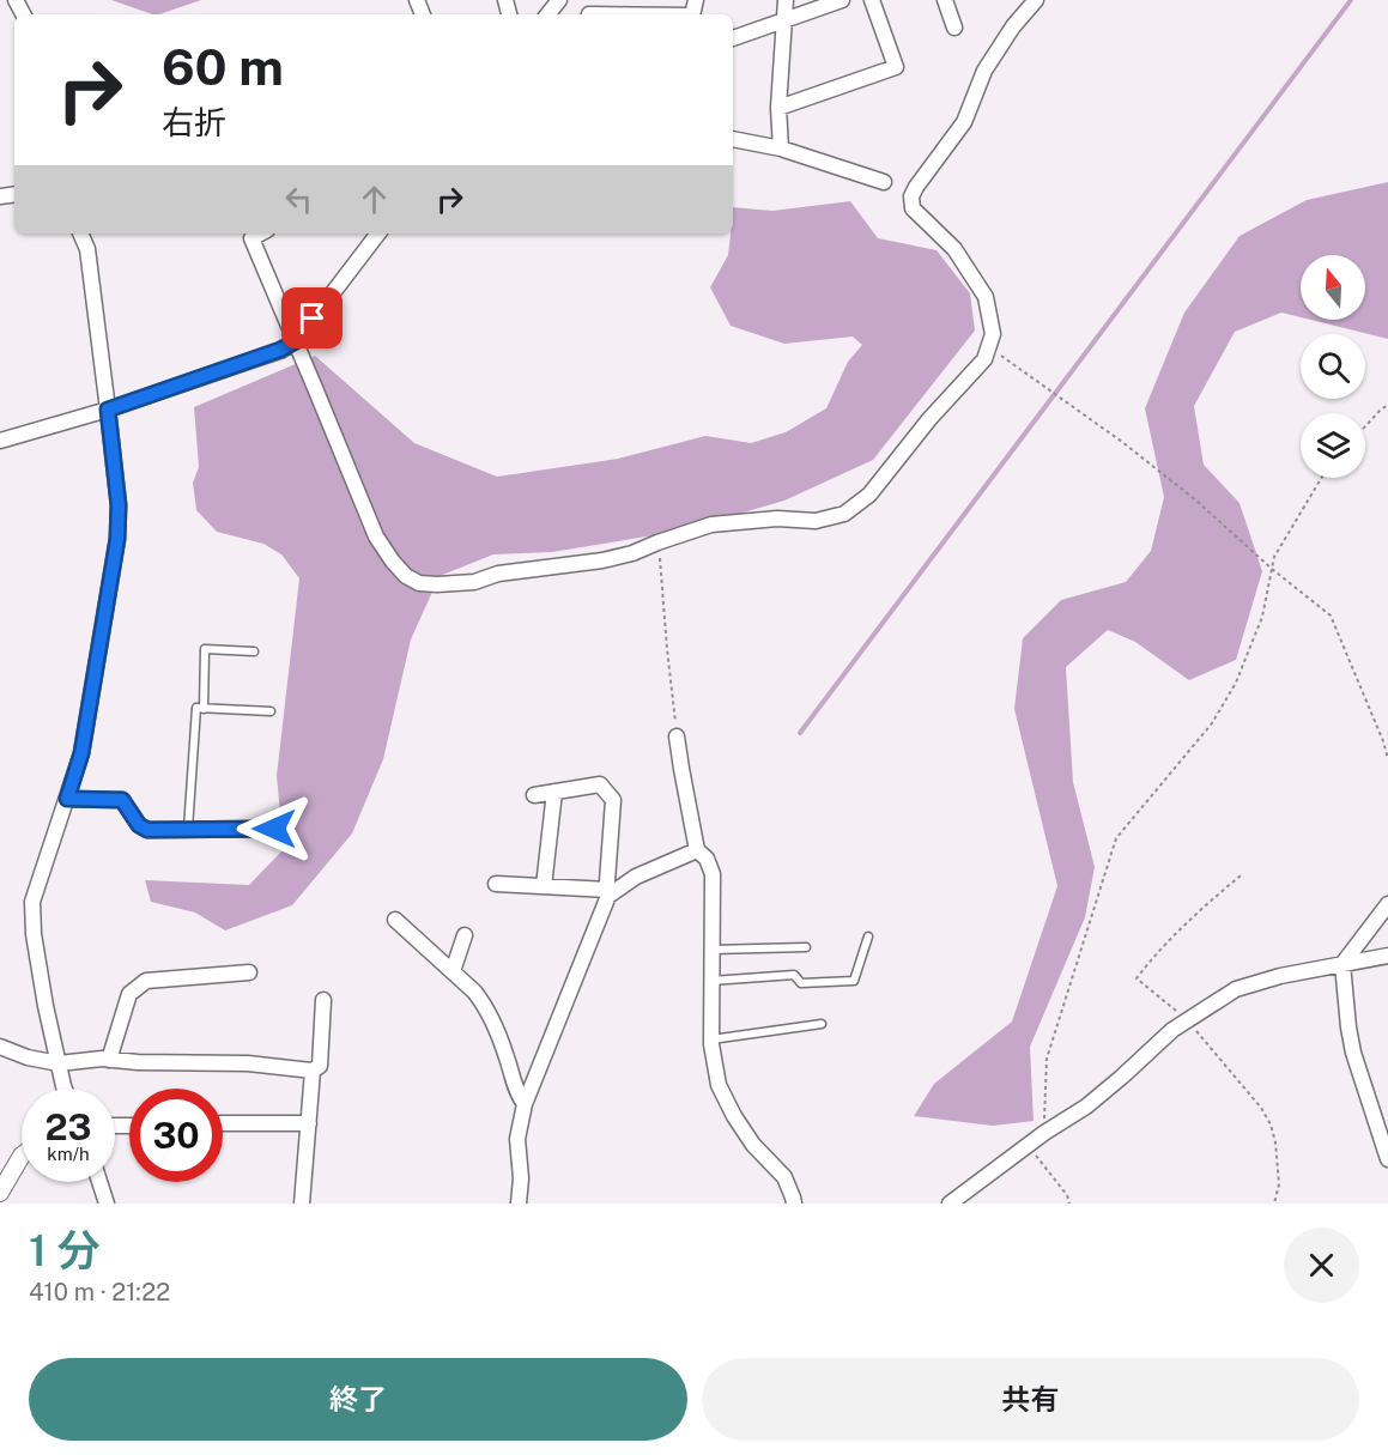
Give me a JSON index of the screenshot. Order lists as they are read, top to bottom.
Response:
{
  "north": "top",
  "page": {
    "turn": ["60 m", "右折"],
    "speed": "23 km/h",
    "limit": "30",
    "heading": ["1 分", "410 m · 21:22"],
    "buttons": ["終了", "共有"]
  }
}
